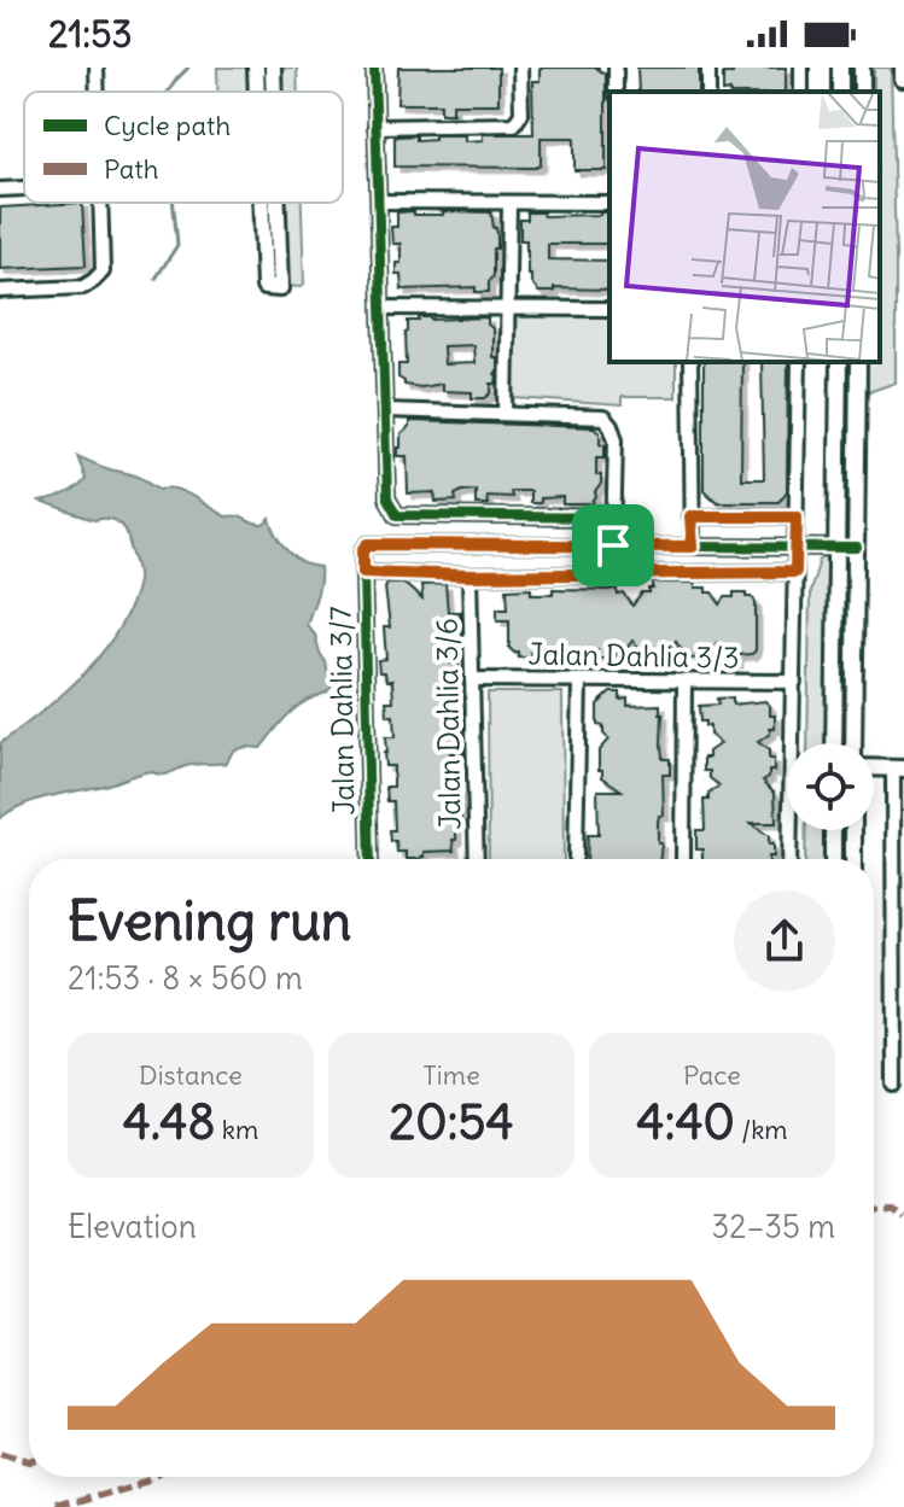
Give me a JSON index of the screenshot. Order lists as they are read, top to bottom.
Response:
{
  "streets": {
    "street": ["Jalan Dahlia 3/3", "Jalan Dahlia 3/7", "Jalan Dahlia 3/6"]
  },
  "crossings": [
    ["Jalan Dahlia 3/3", "Jalan Dahlia 3/6"]
  ],
  "legend": ["Cycle path", "Path"],
  "page": {
    "status": "21:53",
    "heading": ["Evening run", "21:53 · 8 × 560 m"],
    "stats": [
      ["Distance", "4.48 km"],
      ["Time", "20:54"],
      ["Pace", "4:40 /km"]
    ],
    "chart": ["Elevation", "32–35 m"]
  }
}
